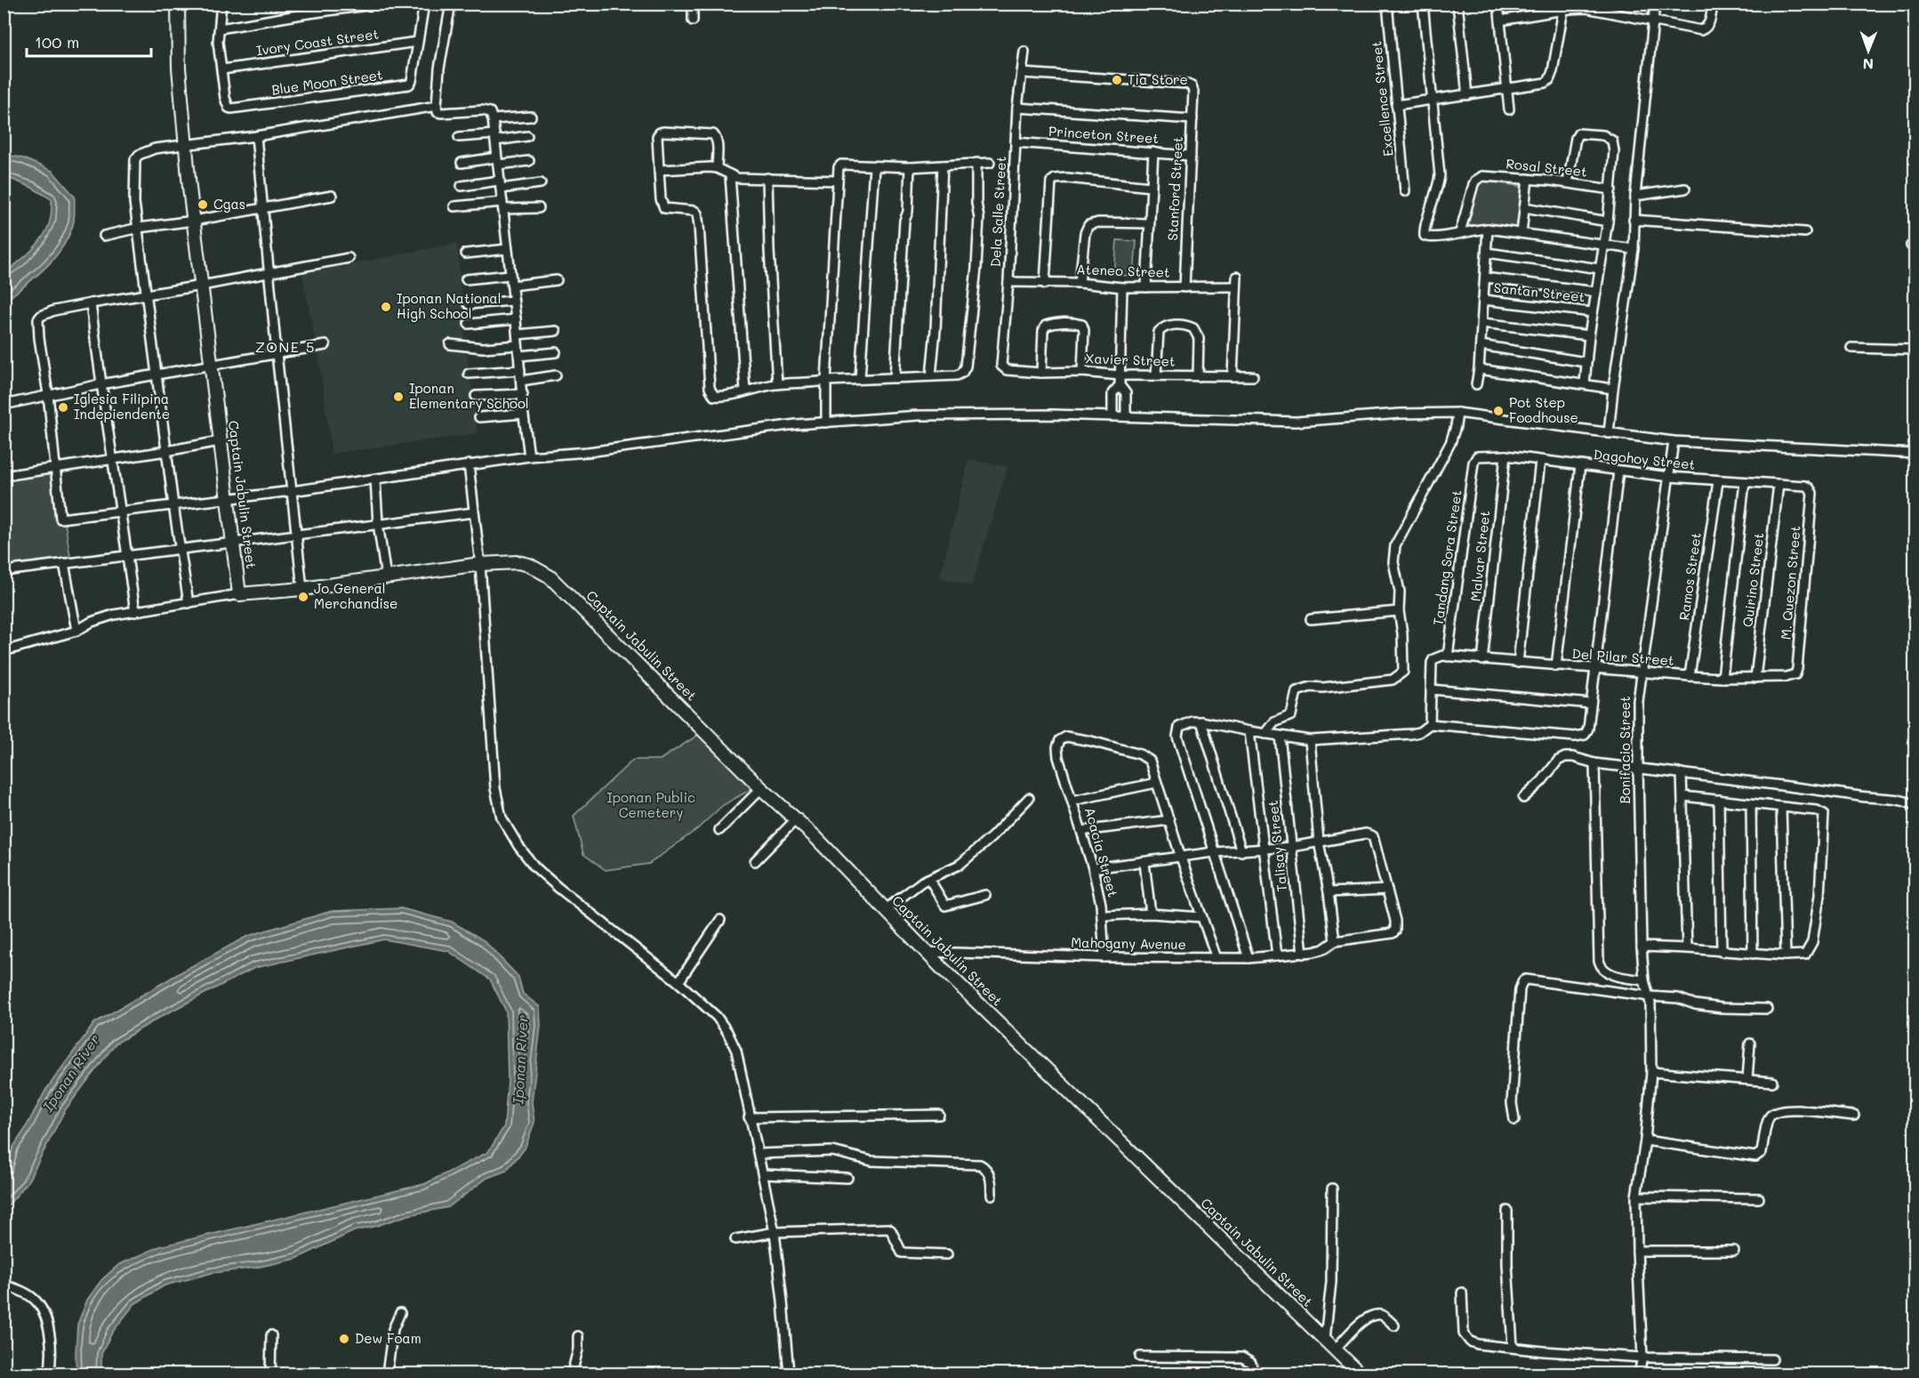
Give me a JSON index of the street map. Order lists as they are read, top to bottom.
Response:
{
  "streets": {
    "street": [
      "Ivory Coast Street",
      "Blue Moon Street",
      "Excellence Street",
      "Princeton Street",
      "Rosal Street",
      "Stanford Street",
      "Dela Salle Street",
      "Ateneo Street",
      "Santan Street",
      "Xavier Street",
      "Dagohoy Street",
      "Captain Jabulin Street",
      "Malvar Street",
      "Tandang Sora Street",
      "Ramos Street",
      "Quirino Street",
      "M. Quezon Street",
      "Del Pilar Street",
      "Bonifacio Street",
      "Talisay Street",
      "Acacia Street",
      "Mahogany Avenue"
    ]
  },
  "crossings": [
    ["Ivory Coast Street", "Blue Moon Street"],
    ["Princeton Street", "Stanford Street"],
    ["Princeton Street", "Dela Salle Street"],
    ["Stanford Street", "Dela Salle Street"],
    ["Stanford Street", "Ateneo Street"],
    ["Dela Salle Street", "Ateneo Street"],
    ["Dela Salle Street", "Xavier Street"],
    ["Dagohoy Street", "Malvar Street"],
    ["Dagohoy Street", "Tandang Sora Street"],
    ["Dagohoy Street", "Ramos Street"],
    ["Dagohoy Street", "Quirino Street"],
    ["Dagohoy Street", "M. Quezon Street"],
    ["Dagohoy Street", "Bonifacio Street"],
    ["Captain Jabulin Street", "Mahogany Avenue"],
    ["Malvar Street", "Del Pilar Street"],
    ["Tandang Sora Street", "Del Pilar Street"],
    ["Ramos Street", "Del Pilar Street"],
    ["Quirino Street", "Del Pilar Street"],
    ["M. Quezon Street", "Del Pilar Street"],
    ["Del Pilar Street", "Bonifacio Street"],
    ["Talisay Street", "Mahogany Avenue"],
    ["Acacia Street", "Mahogany Avenue"]
  ],
  "districts": ["ZONE 5"],
  "water": ["Iponan River"],
  "parks": ["Iponan Public Cemetery"],
  "places": [
    "Tia Store",
    "Cgas",
    "Iponan National High School",
    "Iponan Elementary School",
    "Iglesia Filipina Indepiendente",
    "Pot Step Foodhouse",
    "Jo General Merchandise",
    "Dew Foam"
  ],
  "scale_bar": "100 m",
  "north": "bottom"
}
